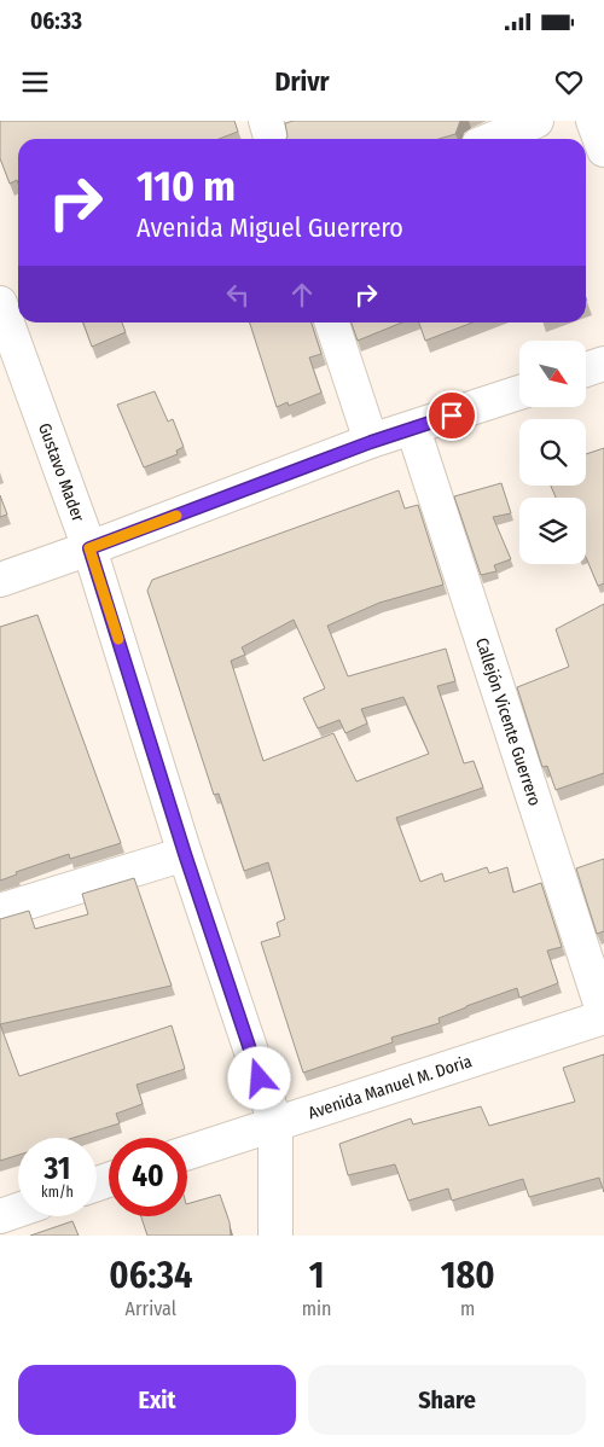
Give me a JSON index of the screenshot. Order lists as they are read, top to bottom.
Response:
{
  "streets": {
    "street": ["Gustavo Mader", "Callejón Vicente Guerrero", "Avenida Manuel M. Doria"]
  },
  "crossings": [
    ["Gustavo Mader", "Avenida Manuel M. Doria"],
    ["Callejón Vicente Guerrero", "Avenida Manuel M. Doria"]
  ],
  "north": "bottom right",
  "page": {
    "status": "06:33",
    "header": "Drivr",
    "turn": ["110 m", "Avenida Miguel Guerrero"],
    "speed": "31 km/h",
    "limit": "40",
    "eta": [
      "06:34",
      "Arrival",
      "1",
      "min",
      "180",
      "m"
    ],
    "buttons": ["Exit", "Share"]
  }
}
